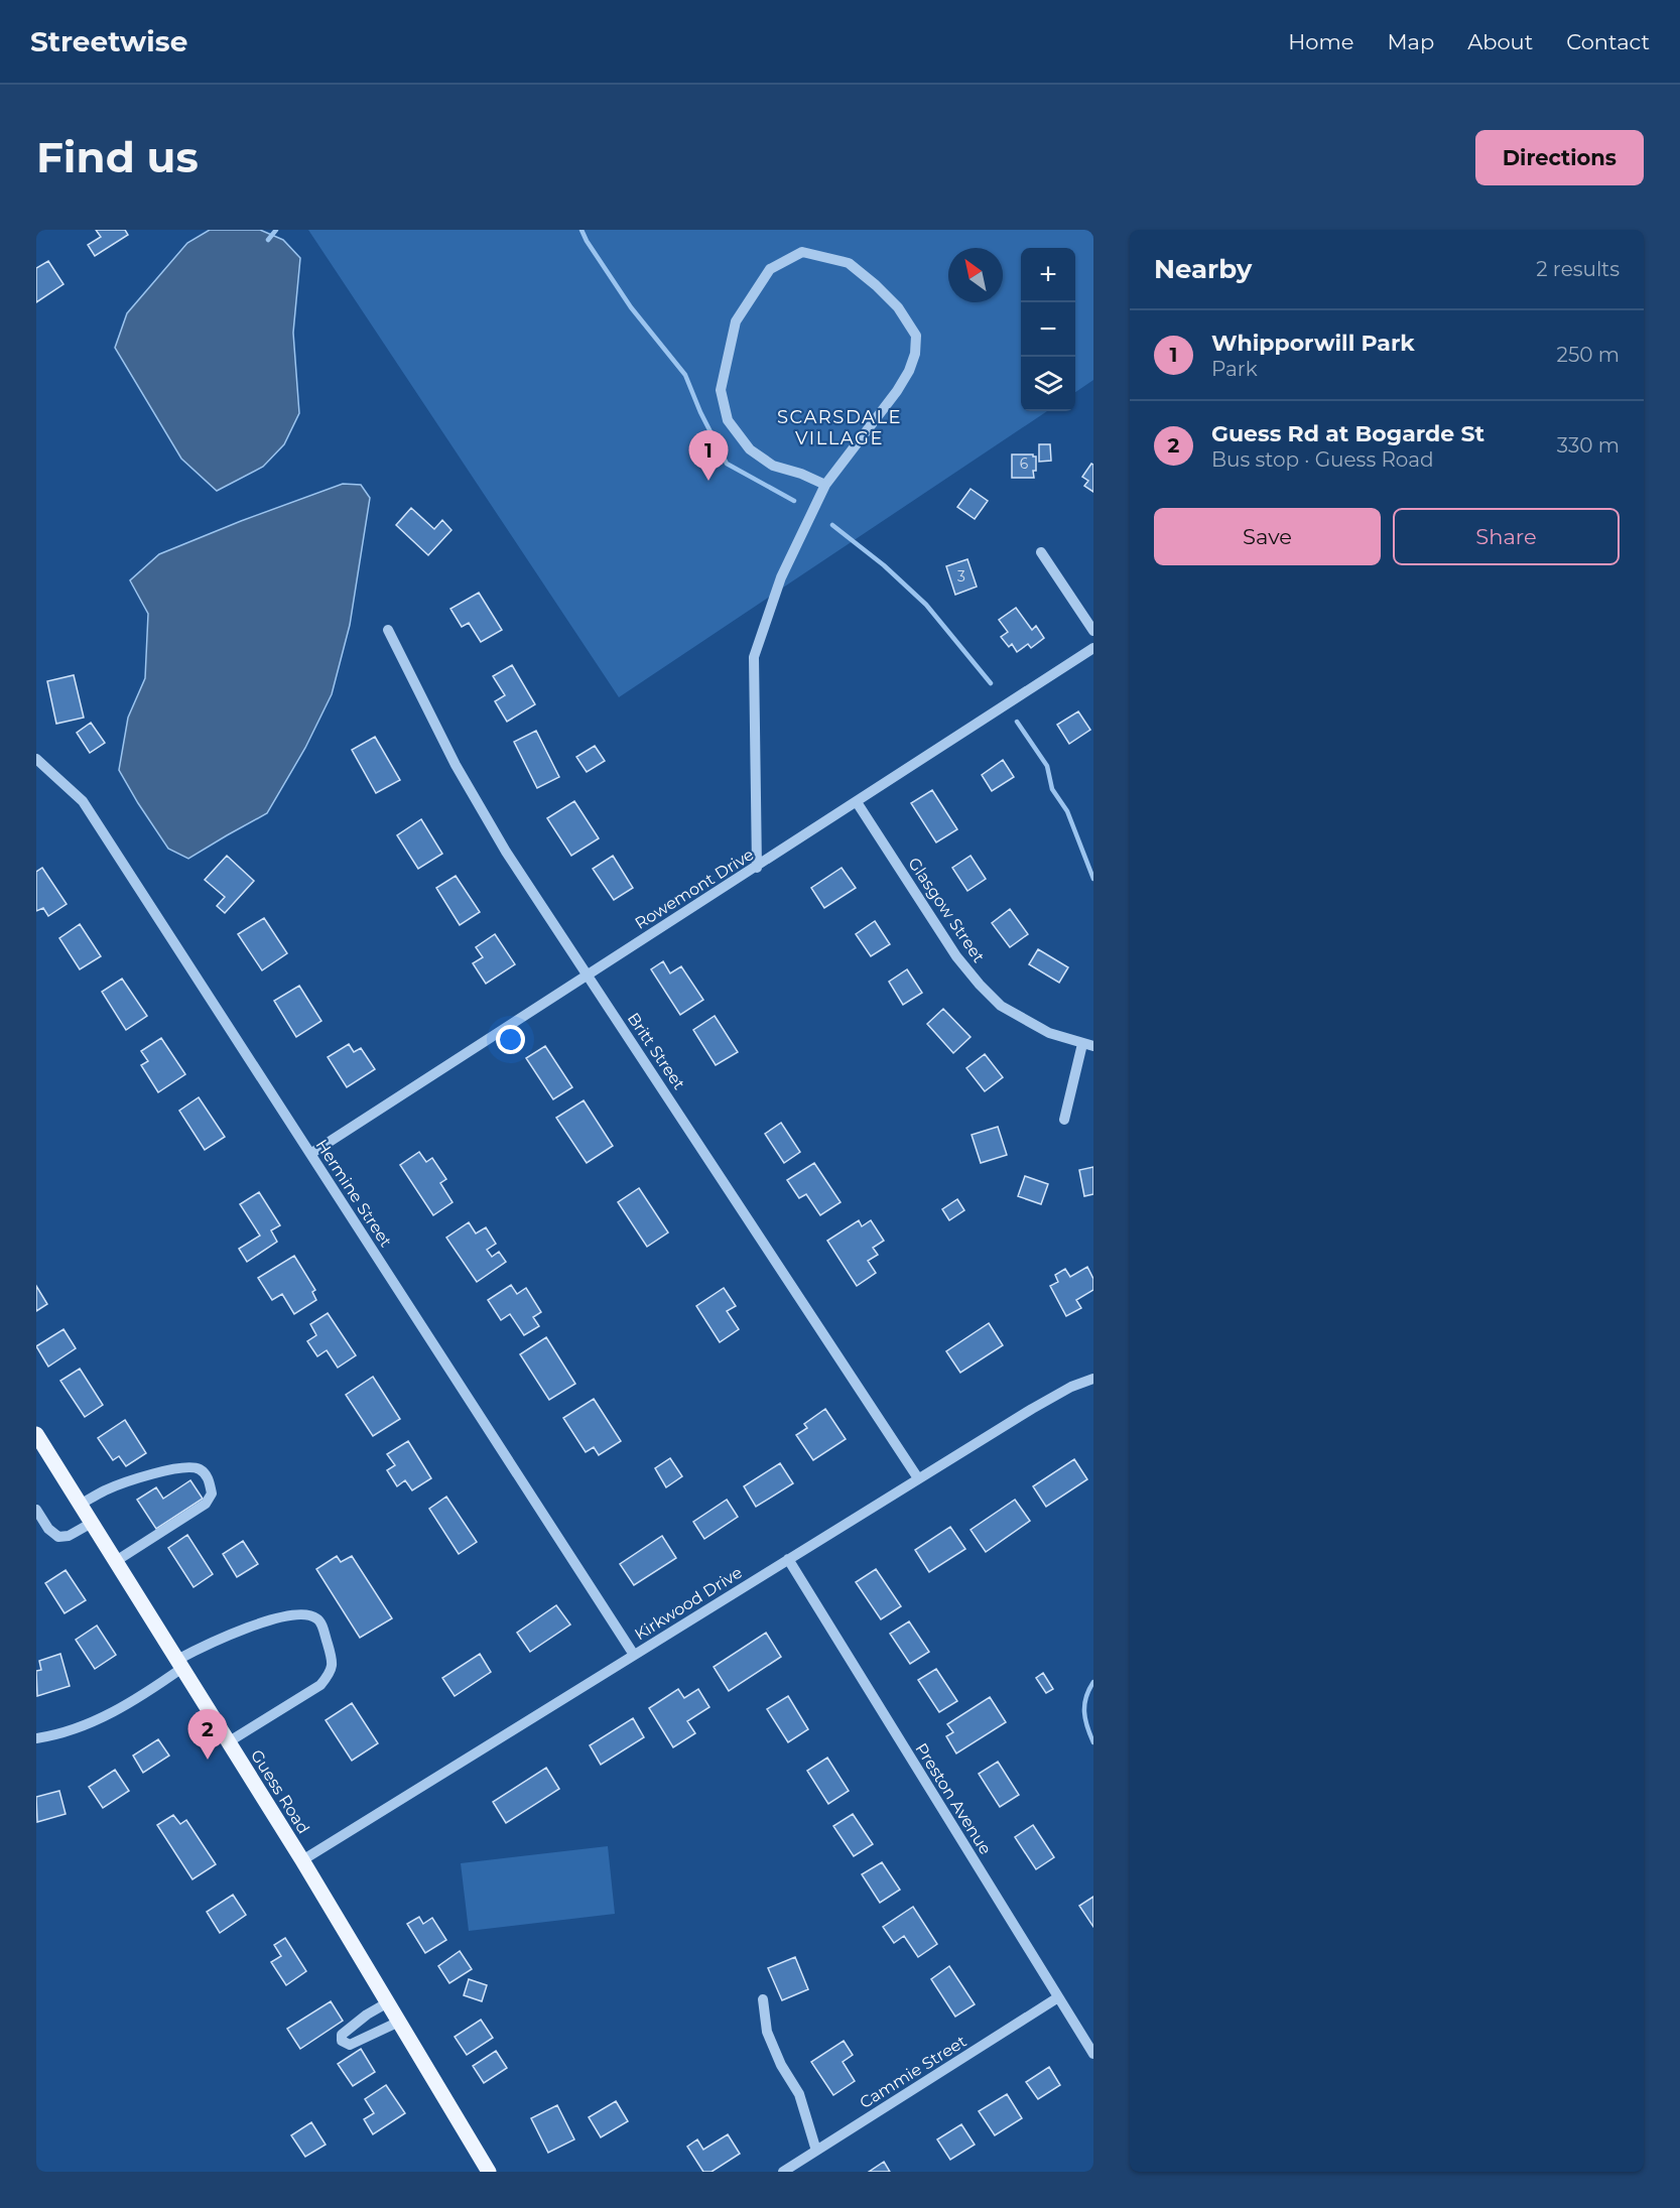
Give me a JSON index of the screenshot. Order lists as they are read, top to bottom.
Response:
{
  "streets": {
    "main road": ["Guess Road"],
    "street": [
      "Rowemont Drive",
      "Glasgow Street",
      "Britt Street",
      "Hermine Street",
      "Kirkwood Drive",
      "Preston Avenue",
      "Cammie Street"
    ]
  },
  "crossings": [
    ["Rowemont Drive", "Glasgow Street"],
    ["Rowemont Drive", "Britt Street"],
    ["Rowemont Drive", "Hermine Street"],
    ["Britt Street", "Kirkwood Drive"],
    ["Hermine Street", "Kirkwood Drive"],
    ["Kirkwood Drive", "Guess Road"],
    ["Kirkwood Drive", "Preston Avenue"],
    ["Preston Avenue", "Cammie Street"]
  ],
  "districts": ["SCARSDALE VILLAGE"],
  "house_numbers": ["6", "3"],
  "north": "top left",
  "page": {
    "header": "Streetwise",
    "nav": [
      "Home",
      "Map",
      "About",
      "Contact"
    ],
    "buttons": [
      "Directions",
      ["Save", "Share"]
    ],
    "title": "Find us",
    "heading": ["Nearby", "2 results"],
    "map_buttons": ["+", "−"],
    "list": [
      {
        "mark": "1",
        "name": "Whipporwill Park",
        "note": "Park",
        "value": "250 m"
      },
      {
        "mark": "2",
        "name": "Guess Rd at Bogarde St",
        "note": "Bus stop · Guess Road",
        "value": "330 m"
      }
    ],
    "pins": ["1", "2"]
  }
}
